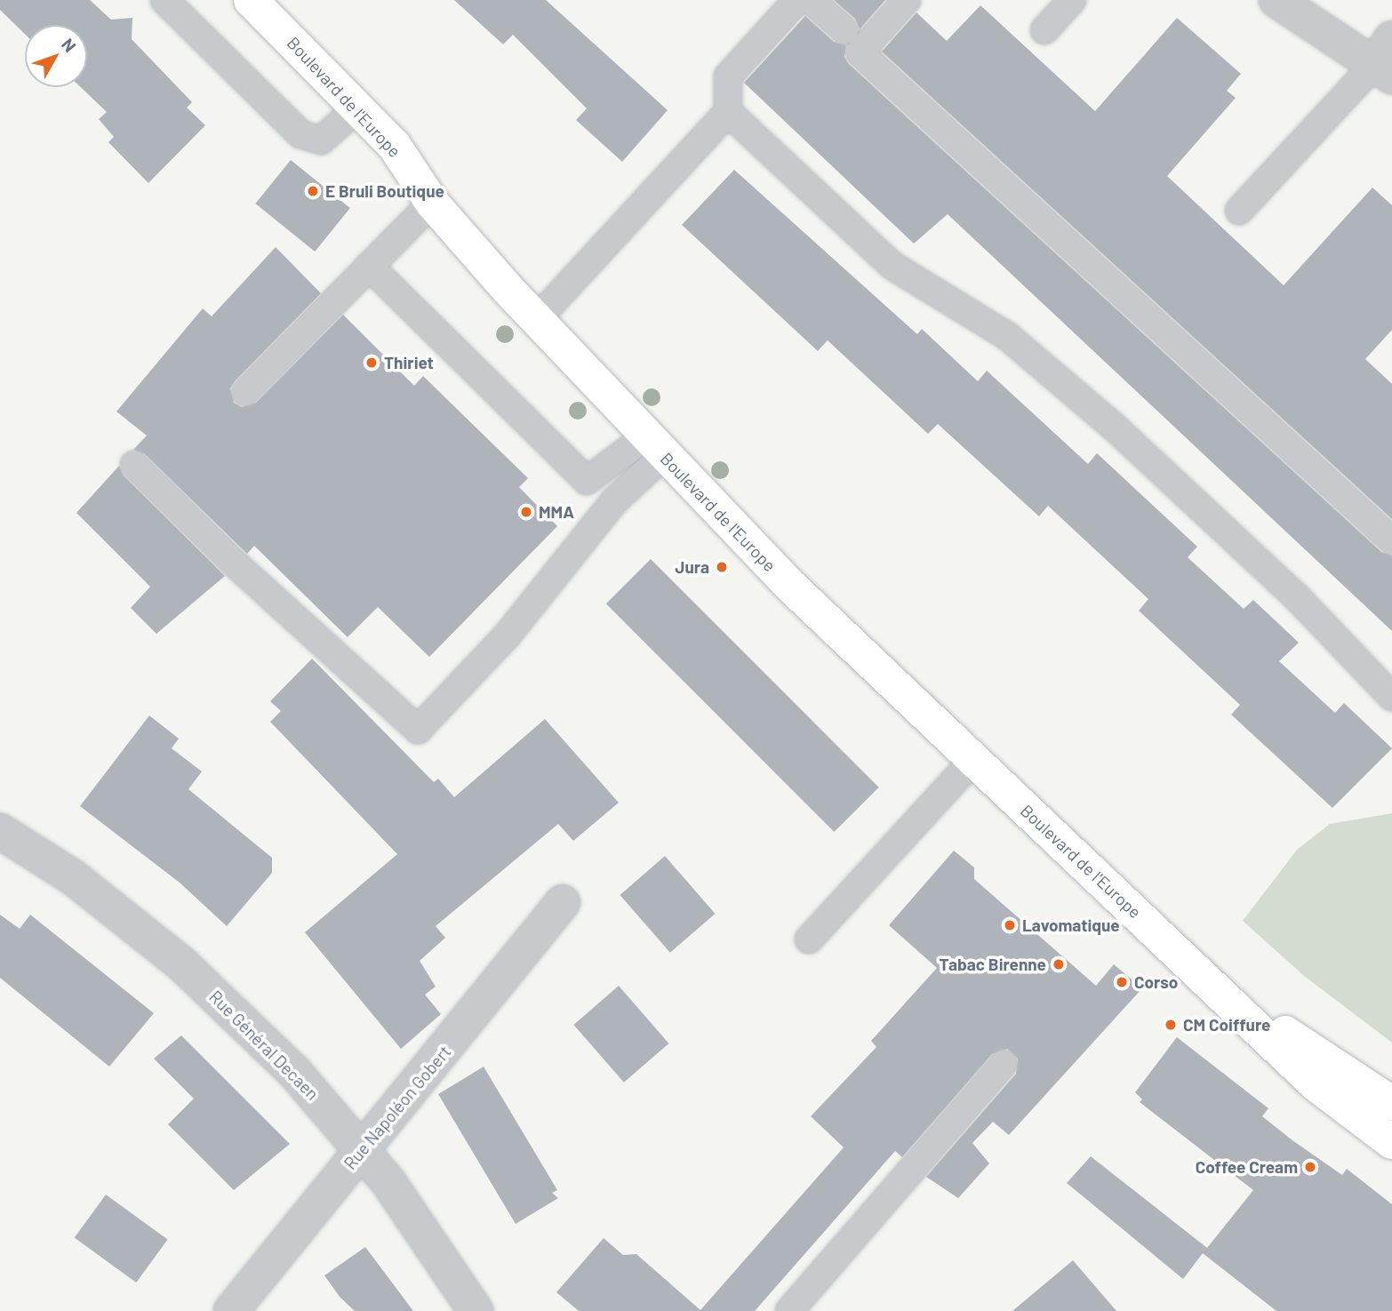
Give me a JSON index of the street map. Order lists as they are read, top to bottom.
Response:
{
  "streets": {
    "main road": ["Boulevard de l'Europe"],
    "street": ["Rue Général Decaen", "Rue Napoléon Gobert"]
  },
  "crossings": [
    ["Rue Général Decaen", "Rue Napoléon Gobert"]
  ],
  "places": [
    "E Bruli Boutique",
    "Thiriet",
    "MMA",
    "Jura",
    "Lavomatique",
    "Tabac Birenne",
    "Corso",
    "CM Coiffure",
    "Coffee Cream"
  ],
  "north": "top right"
}
